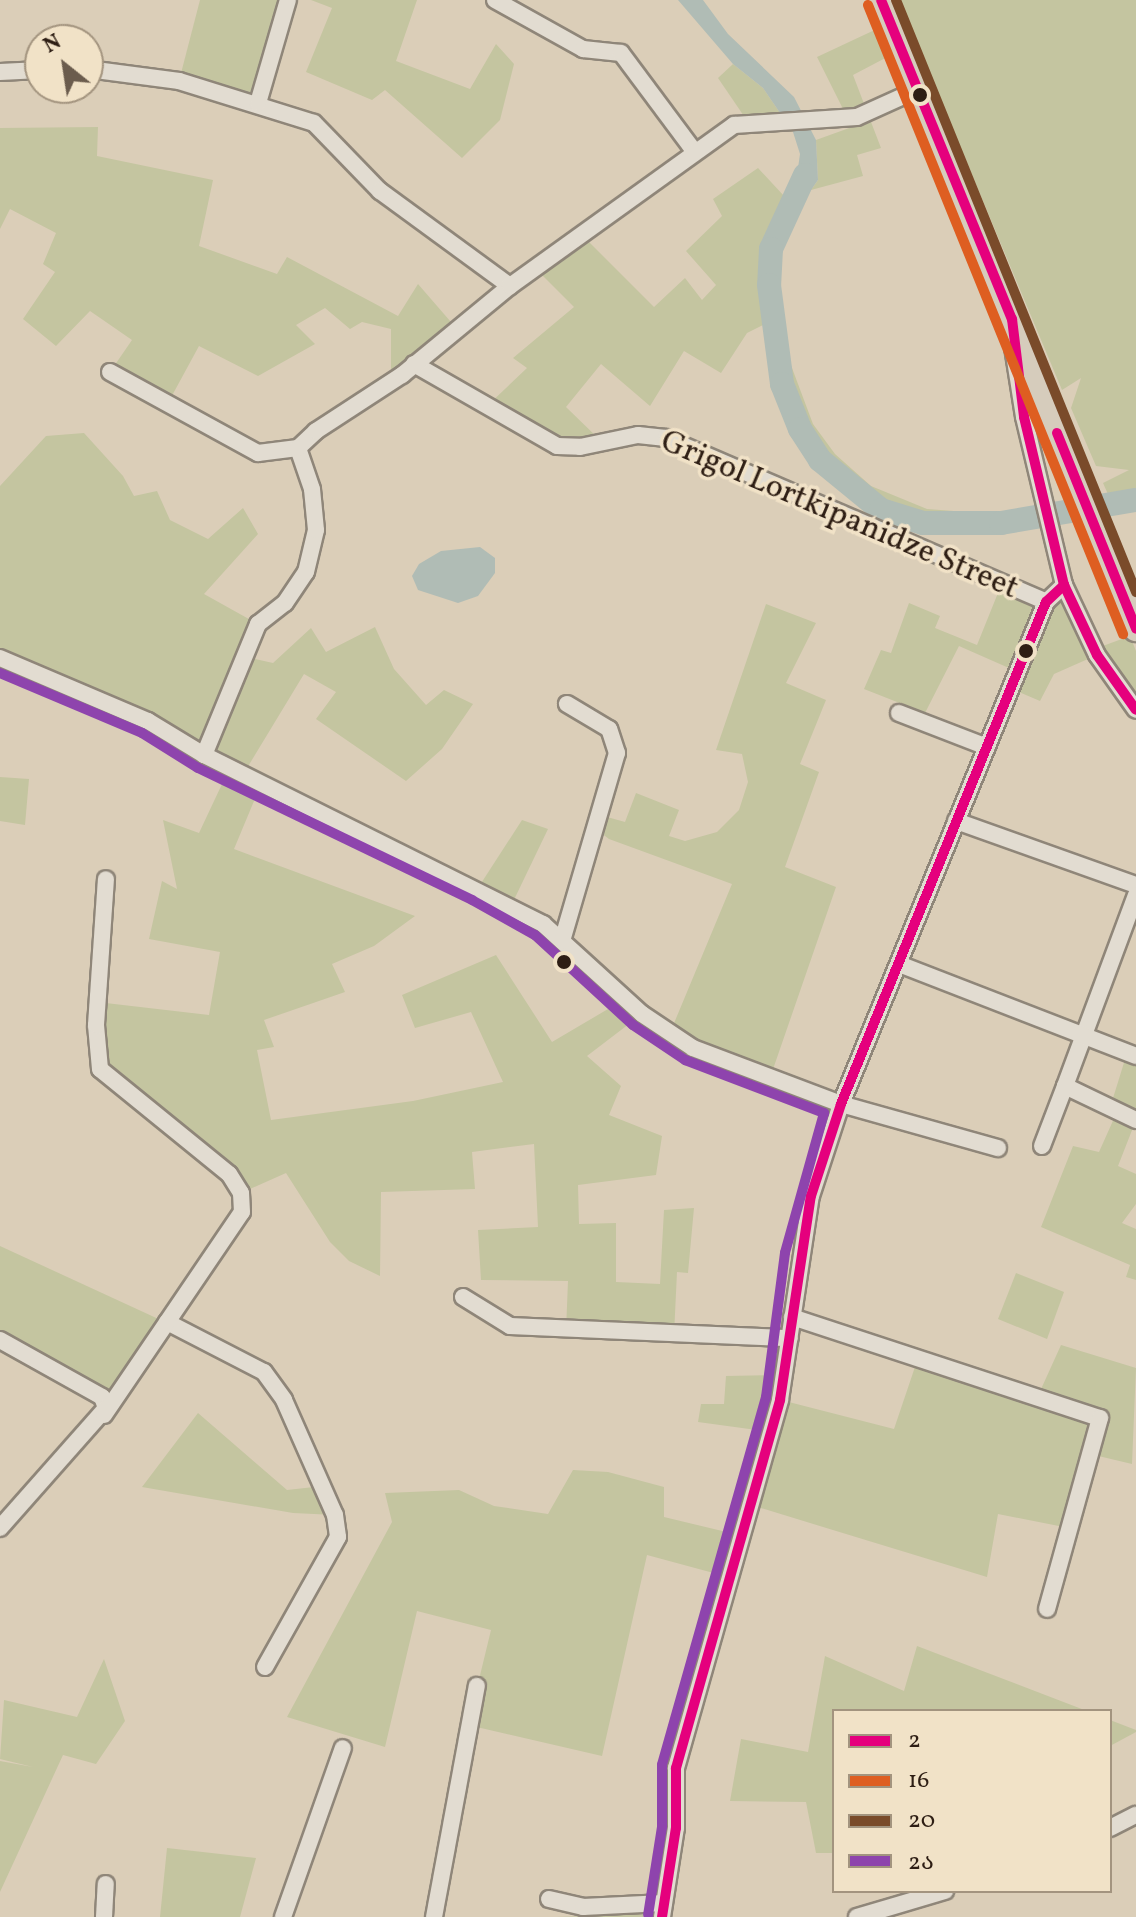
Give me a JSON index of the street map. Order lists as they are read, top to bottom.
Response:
{
  "streets": {
    "street": ["Grigol Lortkipanidze Street"]
  },
  "lines": [
    "transit line 2",
    "transit line 20",
    "transit line 16",
    "transit line 2ა"
  ],
  "legend": [
    "2",
    "16",
    "20",
    "2ა"
  ],
  "north": "top left"
}
